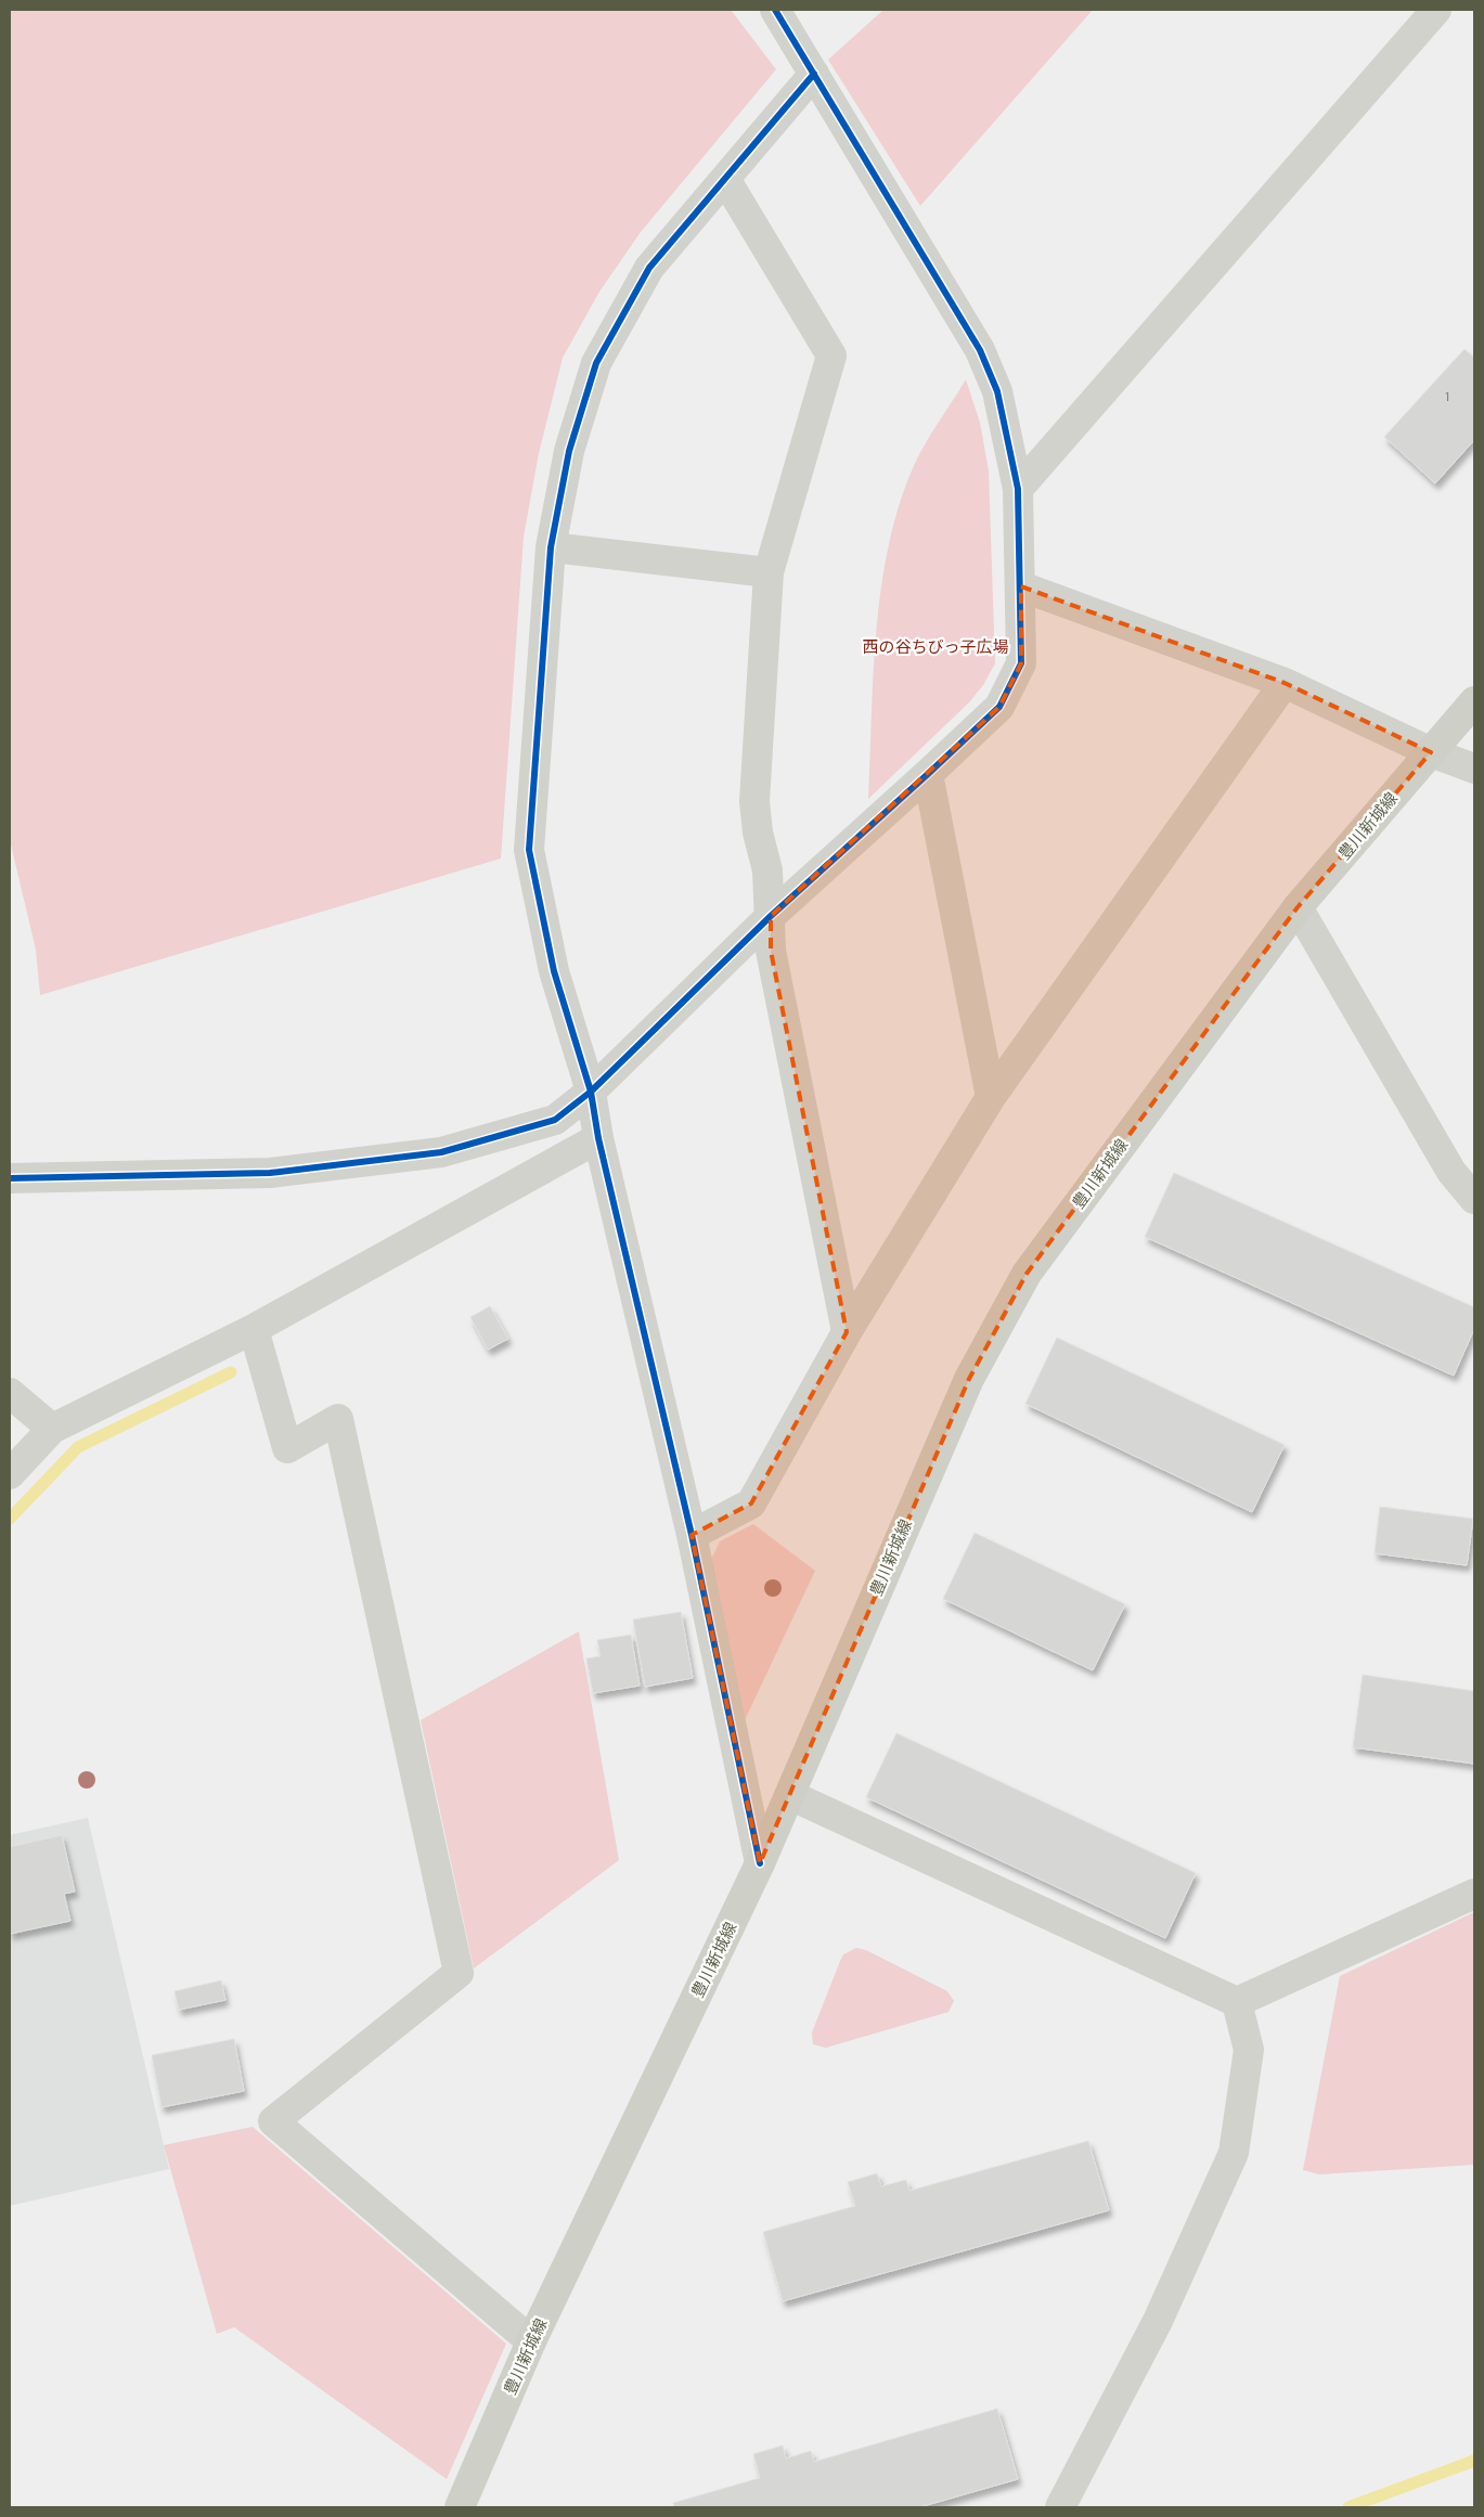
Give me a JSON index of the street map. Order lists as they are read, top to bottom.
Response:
{
  "streets": {
    "main road": ["豊川新城線"]
  },
  "parks": ["西の谷ちびっ子広場"],
  "house_numbers": ["1"]
}
